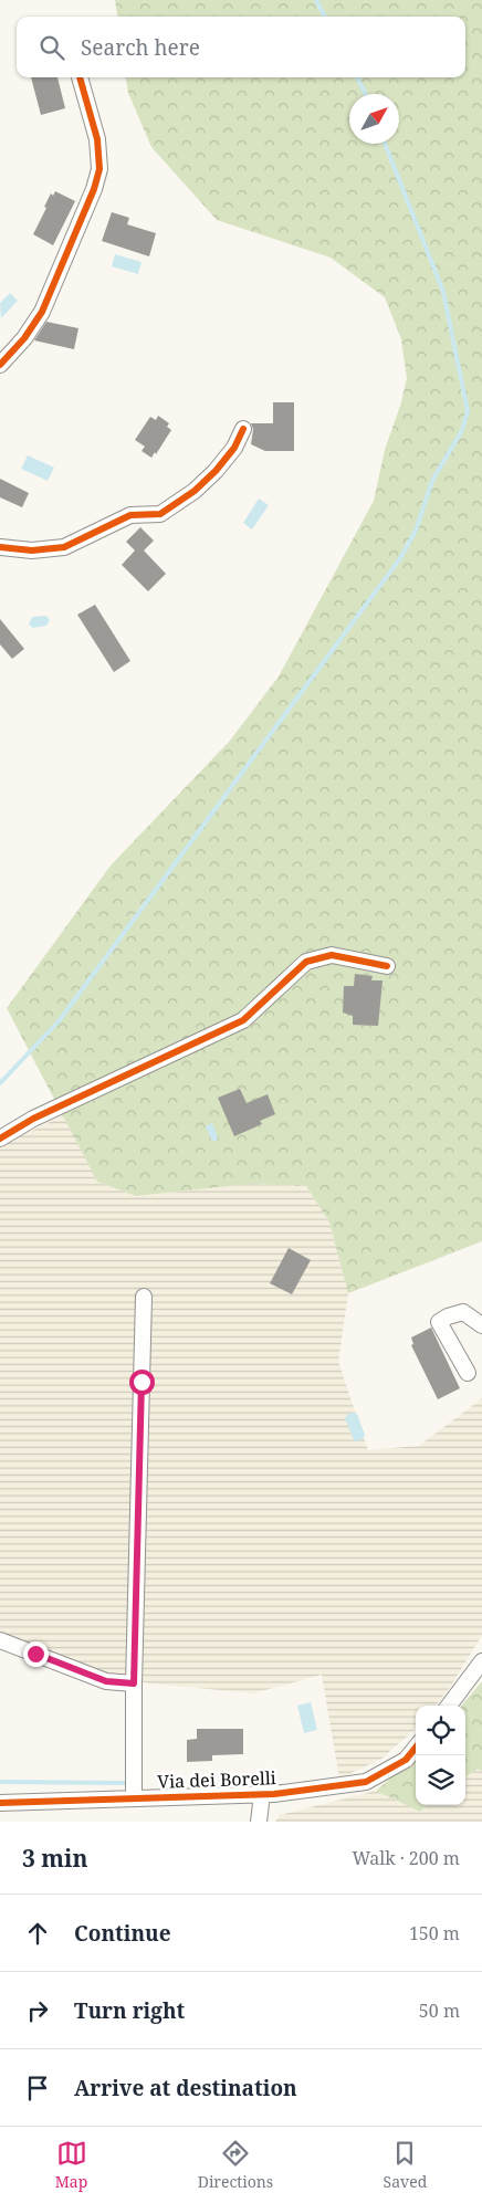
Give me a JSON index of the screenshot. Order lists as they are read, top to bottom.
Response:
{
  "streets": {
    "street": ["Via dei Borelli"]
  },
  "north": "top right",
  "page": {
    "search": "Search here",
    "heading": ["3 min", "Walk · 200 m"],
    "list": [
      ["Continue", "150 m"],
      ["Turn right", "50 m"],
      "Arrive at destination"
    ],
    "nav": ["Map", "Directions", "Saved"]
  }
}
